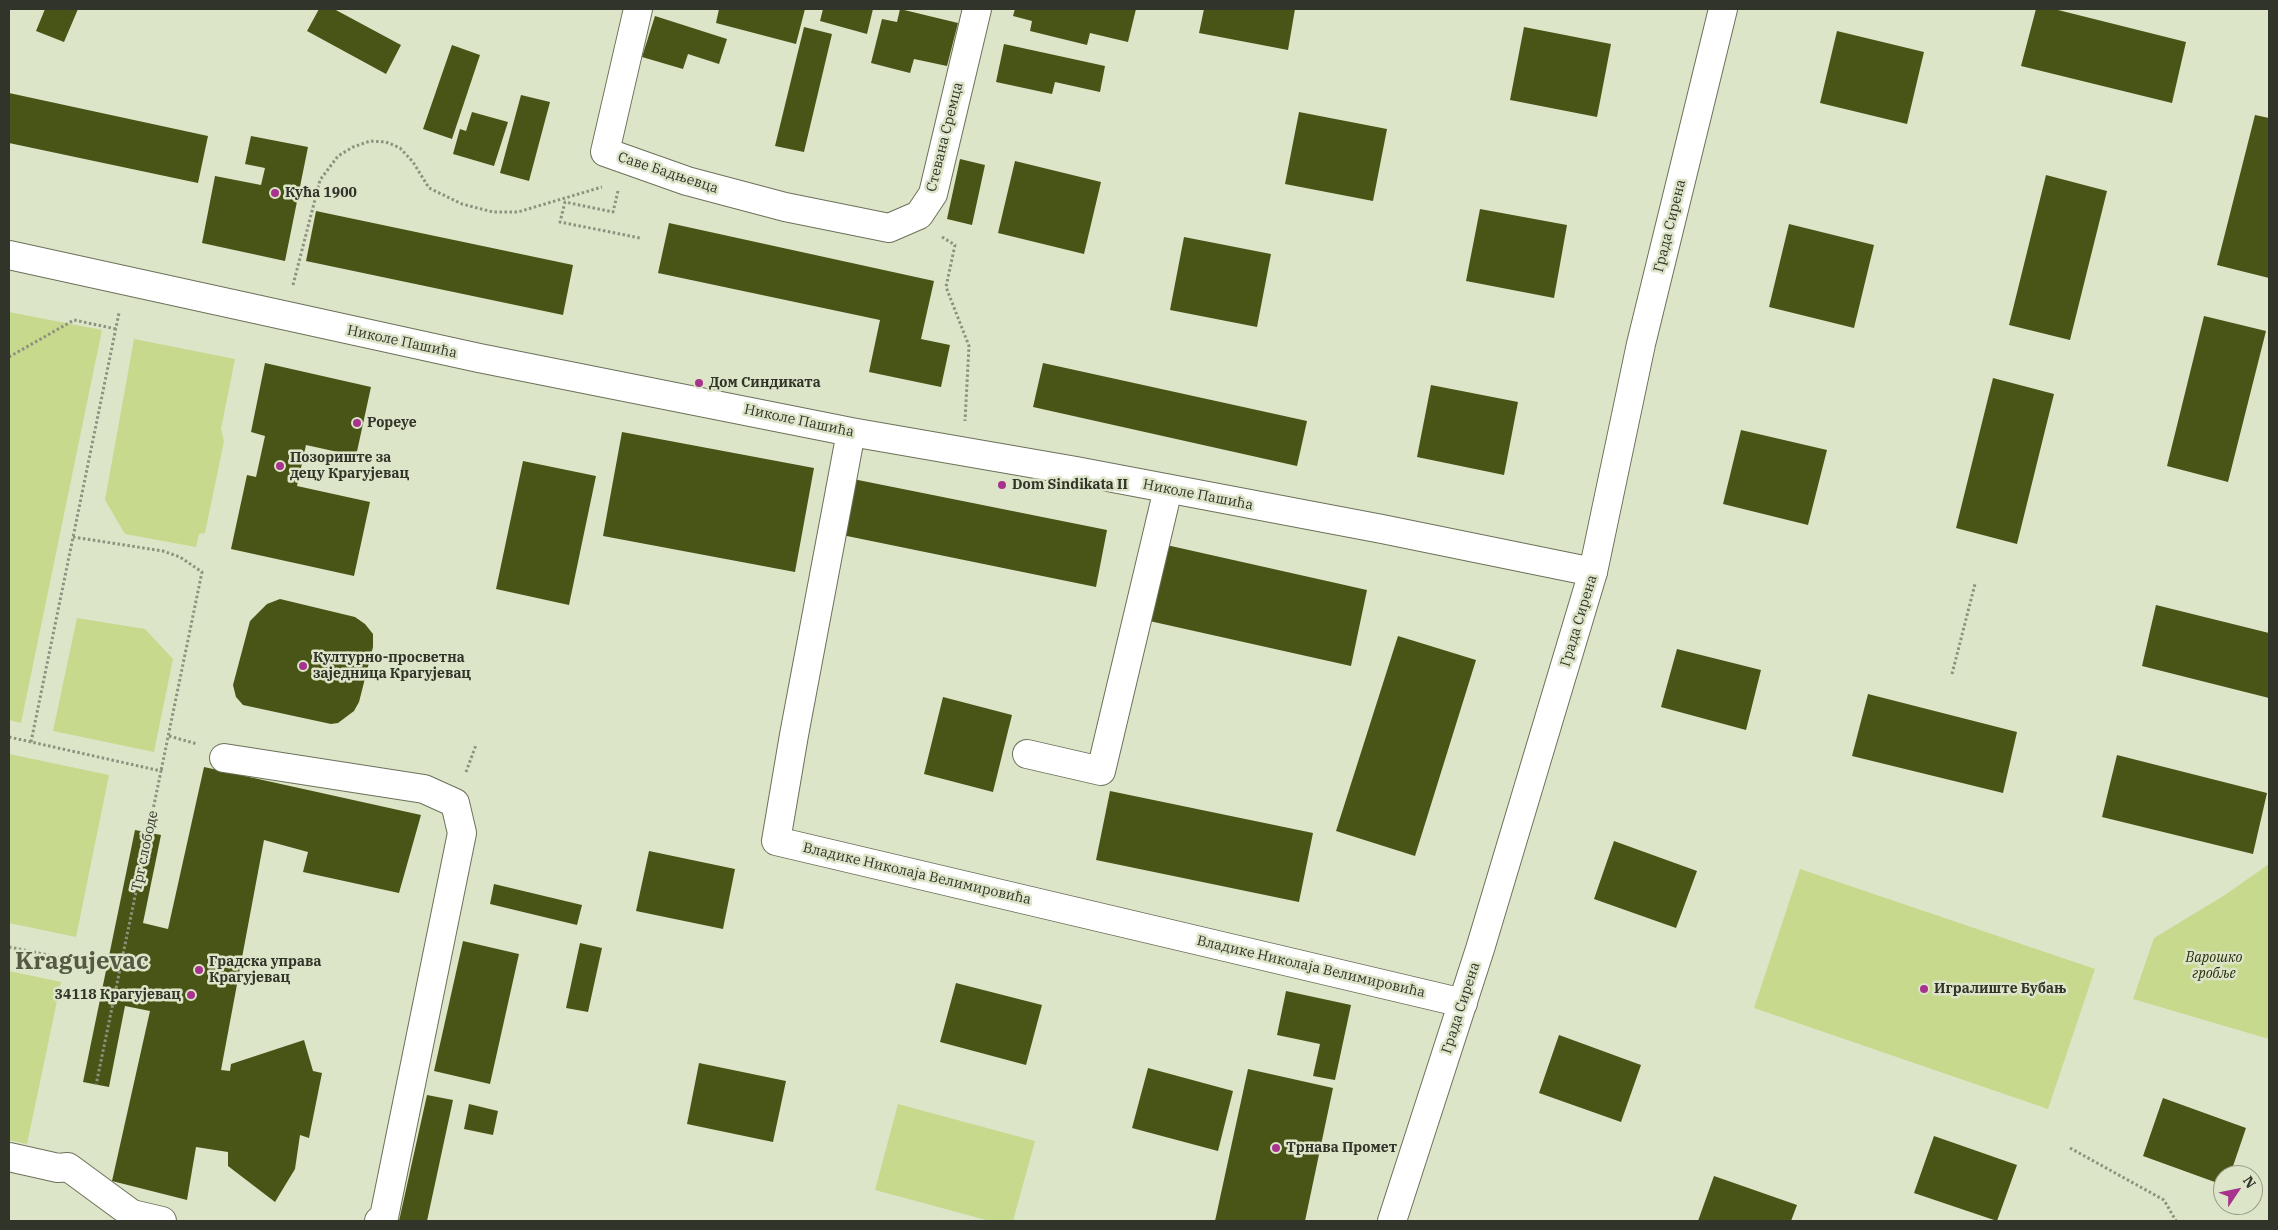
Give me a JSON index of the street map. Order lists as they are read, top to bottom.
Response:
{
  "streets": {
    "street": [
      "Стевана Сремца",
      "Саве Бадњевца",
      "Града Сирена",
      "Николе Пашића",
      "Владике Николаја Велимировића"
    ],
    "path": ["Трг слободе"]
  },
  "crossings": [
    ["Стевана Сремца", "Саве Бадњевца"],
    ["Града Сирена", "Николе Пашића"],
    ["Града Сирена", "Владике Николаја Велимировића"],
    ["Николе Пашића", "Владике Николаја Велимировића"]
  ],
  "districts": ["Kragujevac"],
  "parks": ["Варошко гробље"],
  "places": [
    "Кућа 1900",
    "Дом Синдиката",
    "Popeye",
    "Позориште за децу Крагујевац",
    "Dom Sindikata II",
    "Културно-просветна заједница Крагујевац",
    "Градска управа Крагујевац",
    "Игралиште Бубањ",
    "34118 Крагујевац",
    "Трнава Промет"
  ],
  "north": "top right"
}
